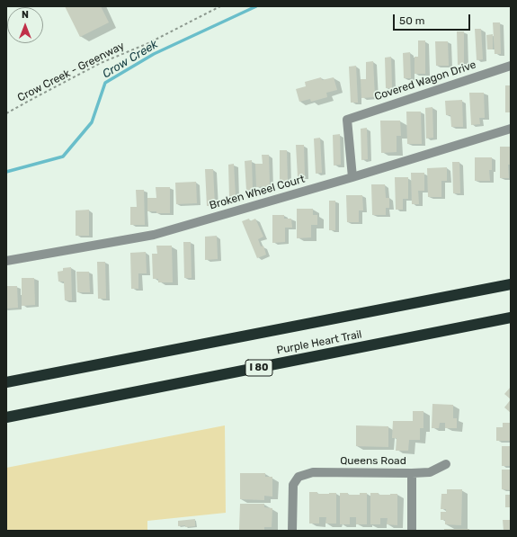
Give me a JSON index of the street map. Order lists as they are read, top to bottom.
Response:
{
  "streets": {
    "highway": ["Purple Heart Trail", "I 80"],
    "street": ["Covered Wagon Drive", "Broken Wheel Court", "Queens Road"],
    "path": ["Crow Creek - Greenway"]
  },
  "crossings": [
    ["Covered Wagon Drive", "Broken Wheel Court"]
  ],
  "water": ["Crow Creek"],
  "scale_bar": "50 m",
  "north": "top"
}
